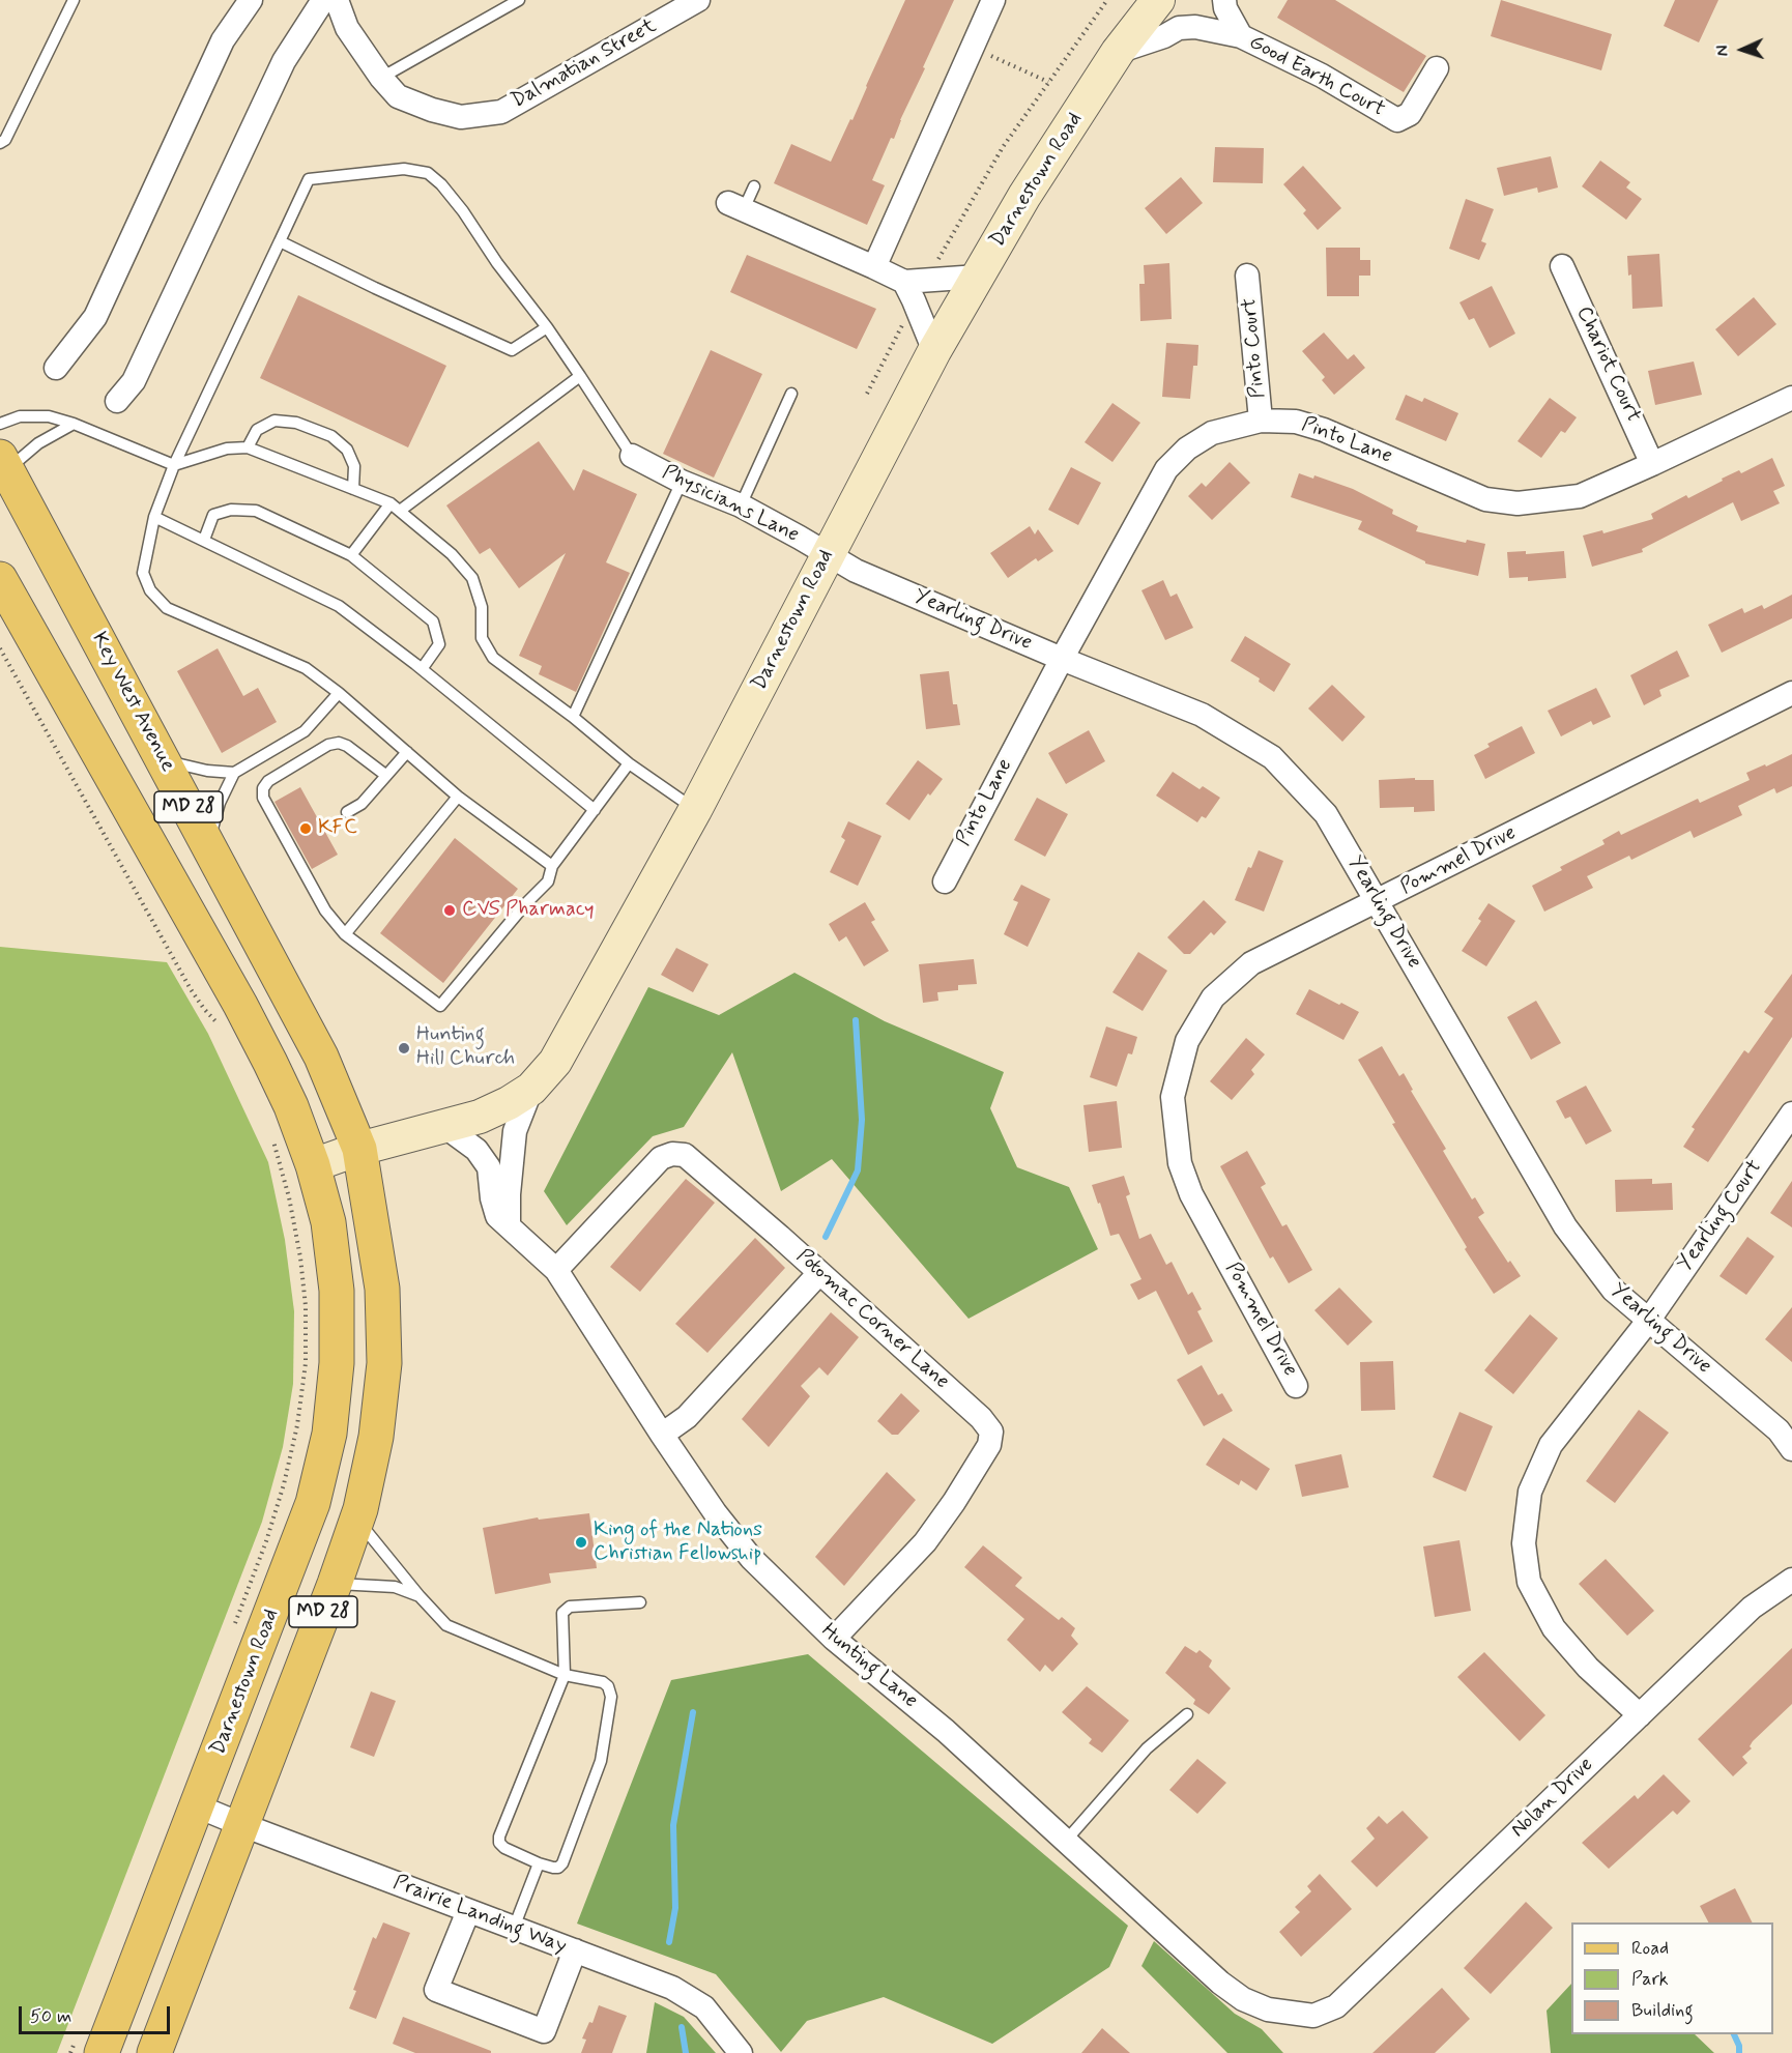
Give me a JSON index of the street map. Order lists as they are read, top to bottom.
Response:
{
  "streets": {
    "main road": ["Darnestown Road", "Key West Avenue", "MD 28"],
    "street": [
      "Dalmatian Street",
      "Good Earth Court",
      "Pinto Court",
      "Chariot Court",
      "Pinto Lane",
      "Physicians Lane",
      "Yearling Drive",
      "Pommel Drive",
      "Yearling Court",
      "Potomac Corner Lane",
      "Hunting Lane",
      "Nolan Drive",
      "Prairie Landing Way"
    ]
  },
  "crossings": [
    ["Good Earth Court", "Darnestown Road"],
    ["Darnestown Road", "Physicians Lane"],
    ["Darnestown Road", "Yearling Drive"],
    ["Darnestown Road", "Key West Avenue"],
    ["Darnestown Road", "MD 28"],
    ["Darnestown Road", "Hunting Lane"],
    ["Darnestown Road", "Prairie Landing Way"],
    ["Pinto Court", "Pinto Lane"],
    ["Chariot Court", "Pinto Lane"],
    ["Pinto Lane", "Yearling Drive"],
    ["Physicians Lane", "Yearling Drive"],
    ["Yearling Drive", "Pommel Drive"],
    ["Yearling Drive", "Yearling Court"],
    ["Key West Avenue", "MD 28"],
    ["MD 28", "Prairie Landing Way"],
    ["Yearling Court", "Nolan Drive"],
    ["Potomac Corner Lane", "Hunting Lane"],
    ["Hunting Lane", "Nolan Drive"]
  ],
  "places": [
    "KFC",
    "CVS Pharmacy",
    "Hunting Hill Church",
    "King of the Nations Christian Fellowship"
  ],
  "legend": ["Road", "Park", "Building"],
  "scale_bar": "50 m",
  "north": "left"
}
